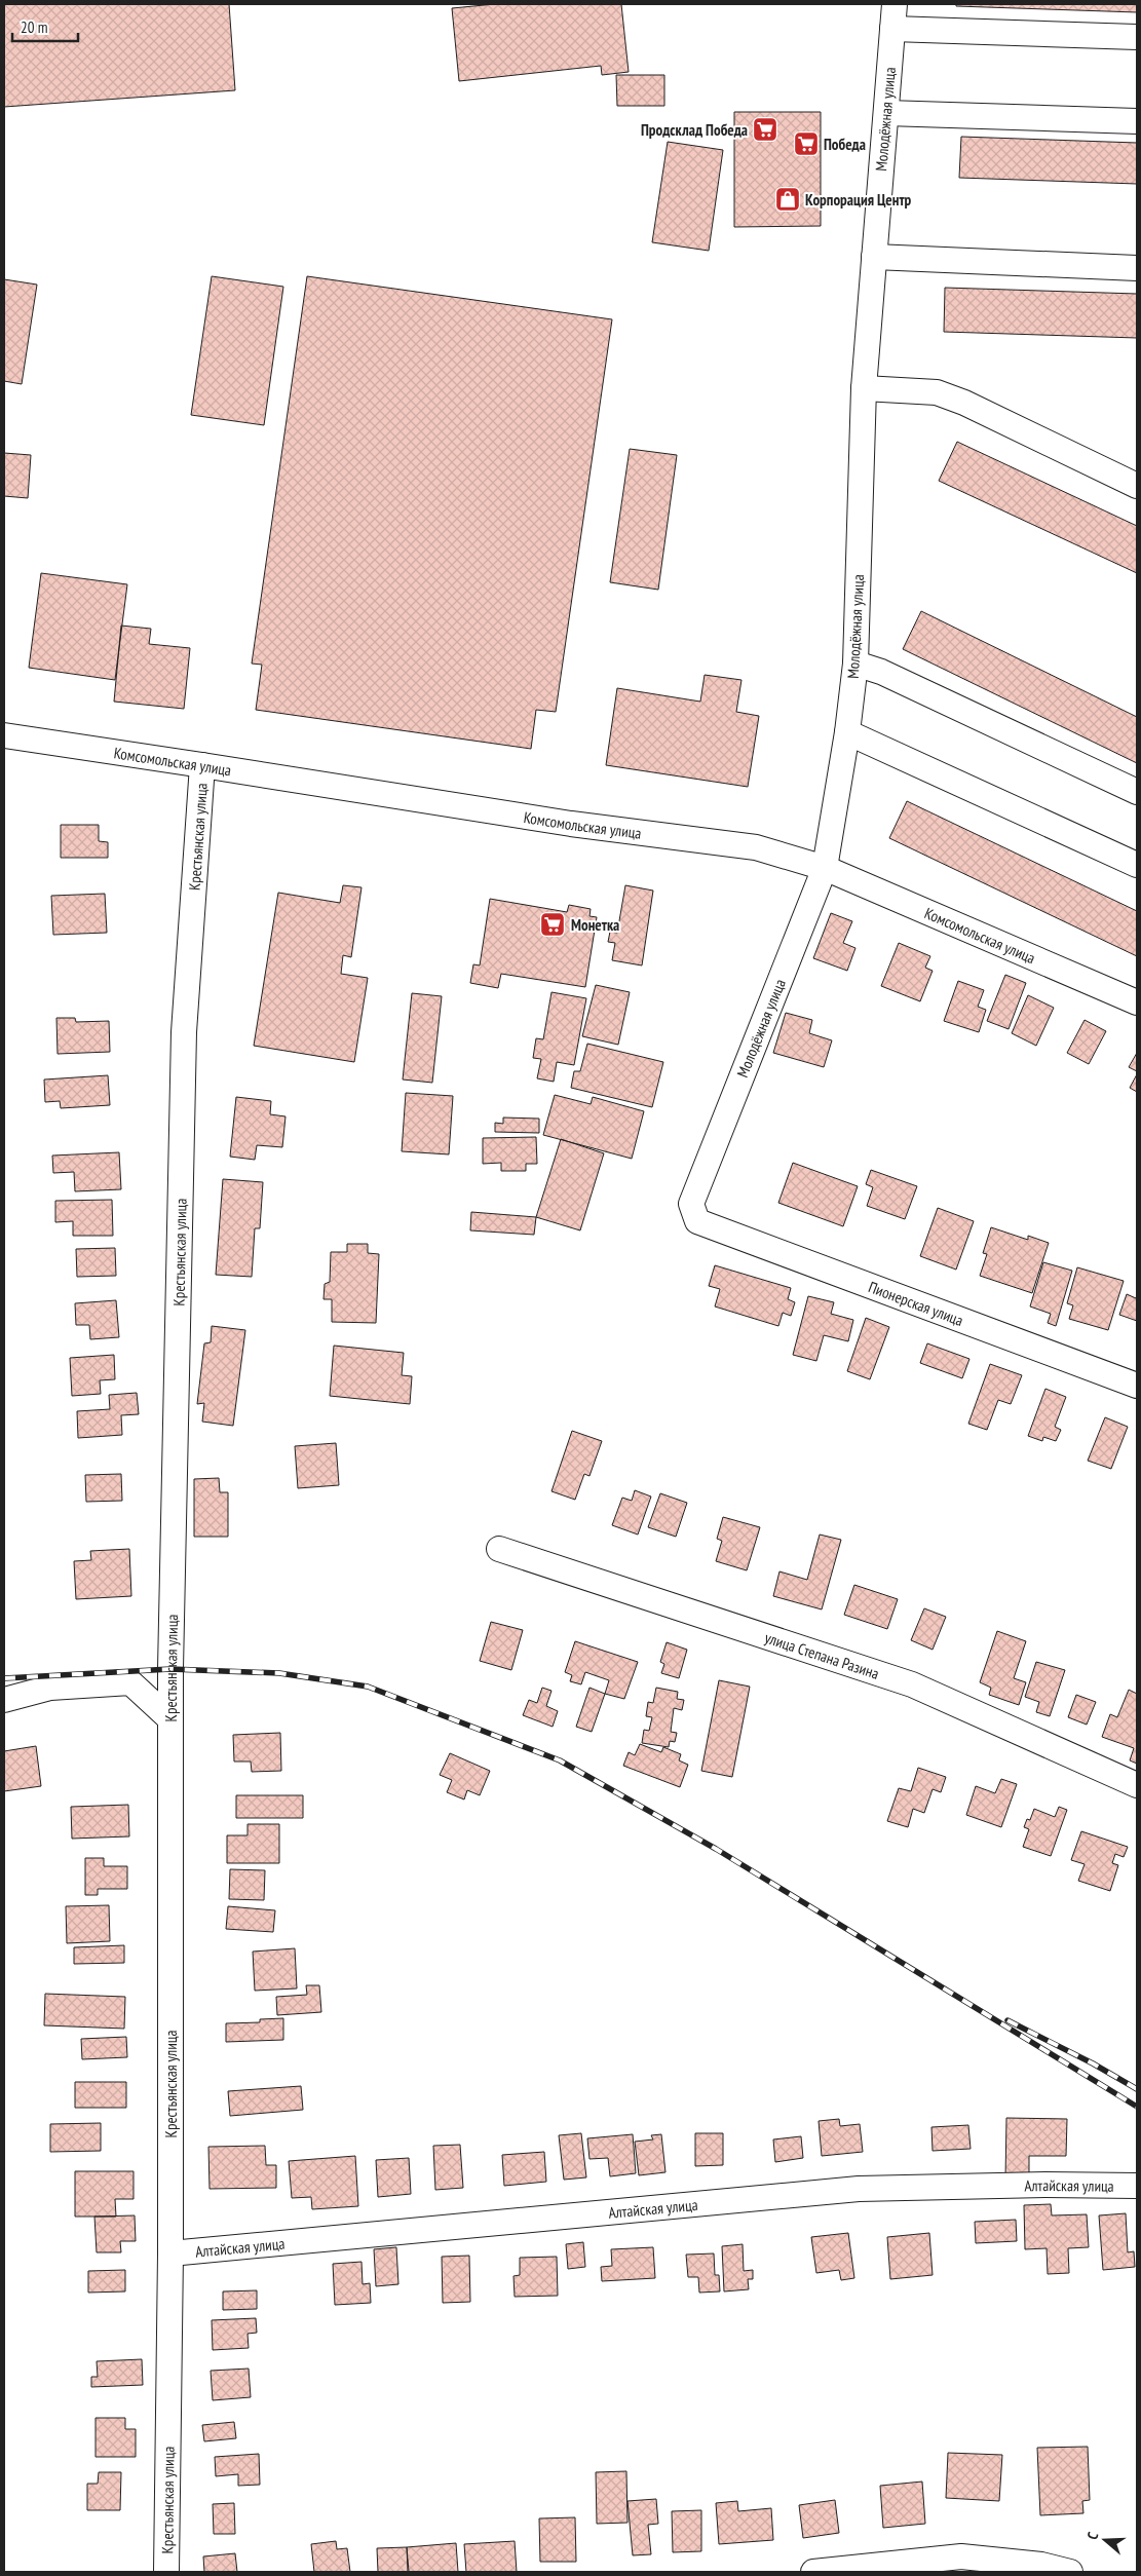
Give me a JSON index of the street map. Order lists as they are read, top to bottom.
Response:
{
  "streets": {
    "street": [
      "Молодёжная улица",
      "Комсомольская улица",
      "Крестьянская улица",
      "Пионерская улица",
      "улица Степана Разина",
      "Алтайская улица"
    ]
  },
  "crossings": [
    ["Молодёжная улица", "Комсомольская улица"],
    ["Молодёжная улица", "Пионерская улица"],
    ["Комсомольская улица", "Крестьянская улица"],
    ["Крестьянская улица", "Алтайская улица"]
  ],
  "places": {
    "supermarket": ["Продсклад Победа", "Победа", "Монетка"],
    "shop": ["Корпорация Центр"]
  },
  "scale_bar": "20 m",
  "north": "left"
}
